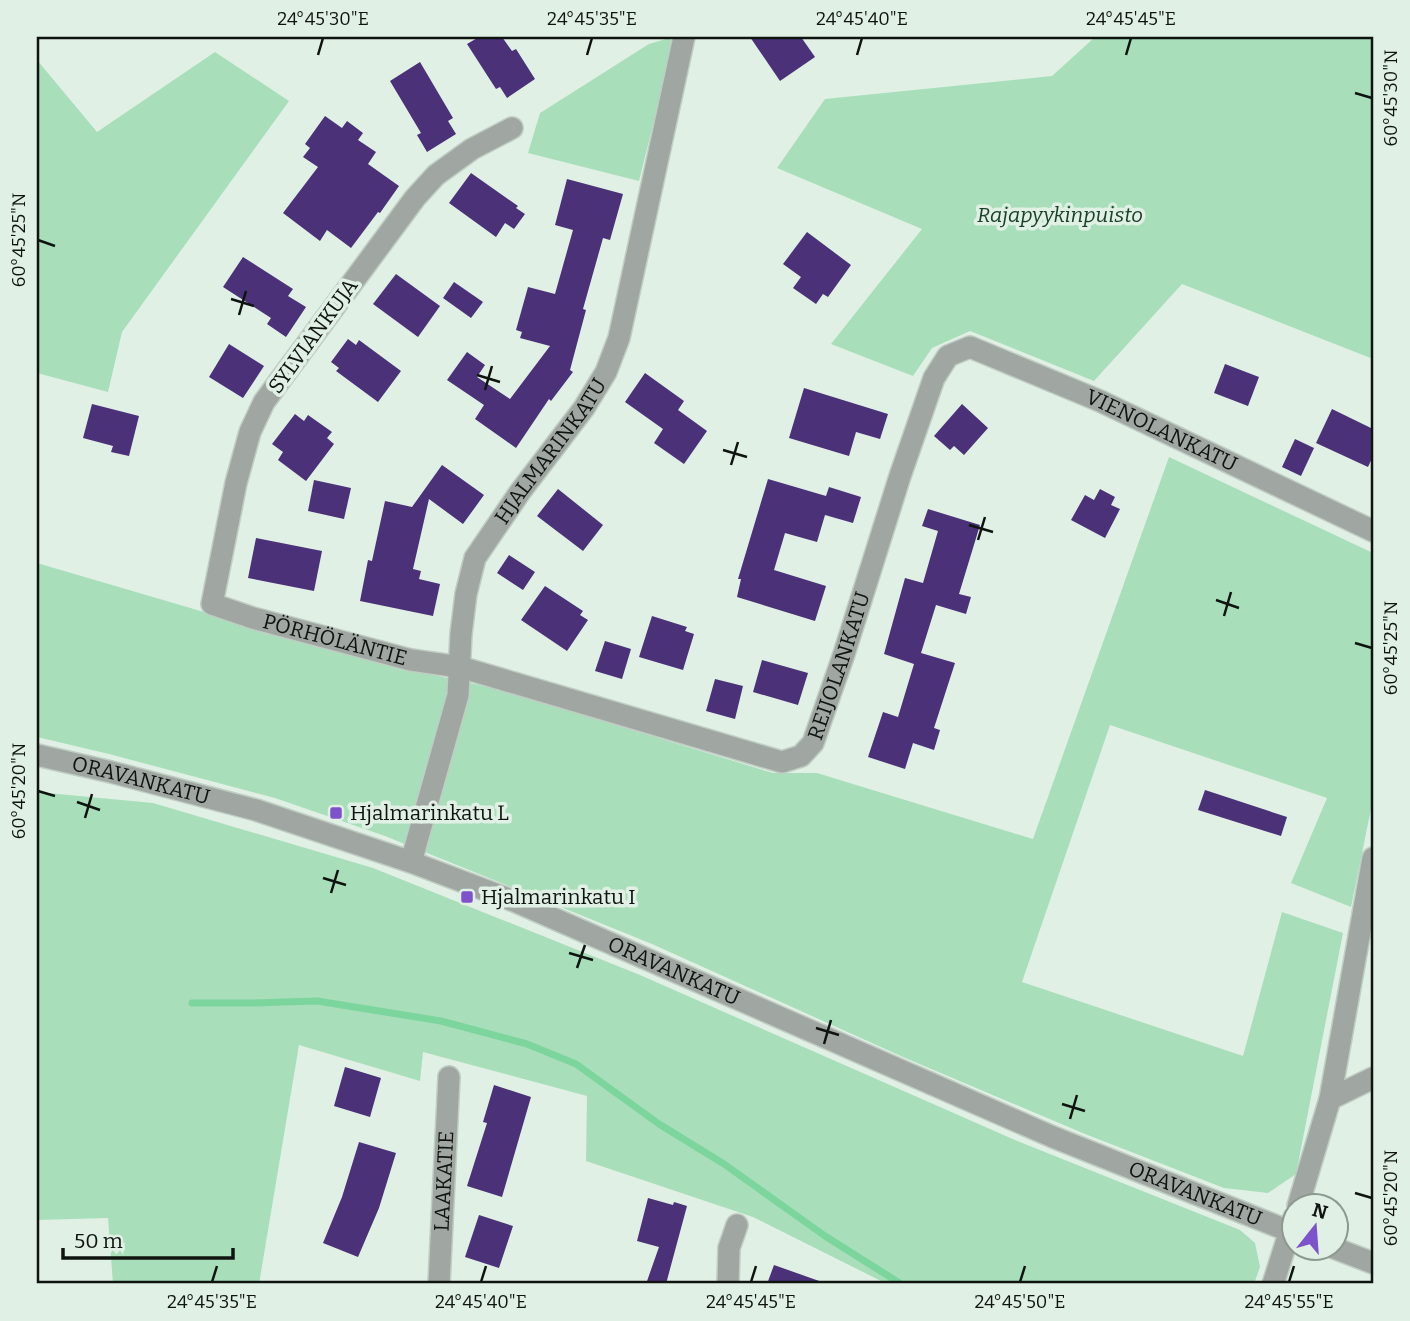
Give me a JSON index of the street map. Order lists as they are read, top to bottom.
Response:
{
  "streets": {
    "street": [
      "SYLVIANKUJA",
      "VIENOLANKATU",
      "HJALMARINKATU",
      "PÖRHÖLÄNTIE",
      "REIJOLANKATU",
      "ORAVANKATU",
      "LAAKATIE"
    ]
  },
  "crossings": [
    ["SYLVIANKUJA", "PÖRHÖLÄNTIE"],
    ["VIENOLANKATU", "REIJOLANKATU"],
    ["HJALMARINKATU", "PÖRHÖLÄNTIE"],
    ["HJALMARINKATU", "REIJOLANKATU"],
    ["HJALMARINKATU", "ORAVANKATU"],
    ["PÖRHÖLÄNTIE", "REIJOLANKATU"]
  ],
  "parks": ["Rajapyykinpuisto"],
  "places": {
    "transit": ["Hjalmarinkatu L", "Hjalmarinkatu I"]
  },
  "scale_bar": "50 m",
  "north": "top",
  "coordinates": [
    "24°45'30\"E",
    "24°45'35\"E",
    "24°45'40\"E",
    "24°45'45\"E",
    "60°45'30\"N",
    "60°45'25\"N",
    "60°45'20\"N",
    "24°45'50\"E",
    "24°45'55\"E"
  ]
}
